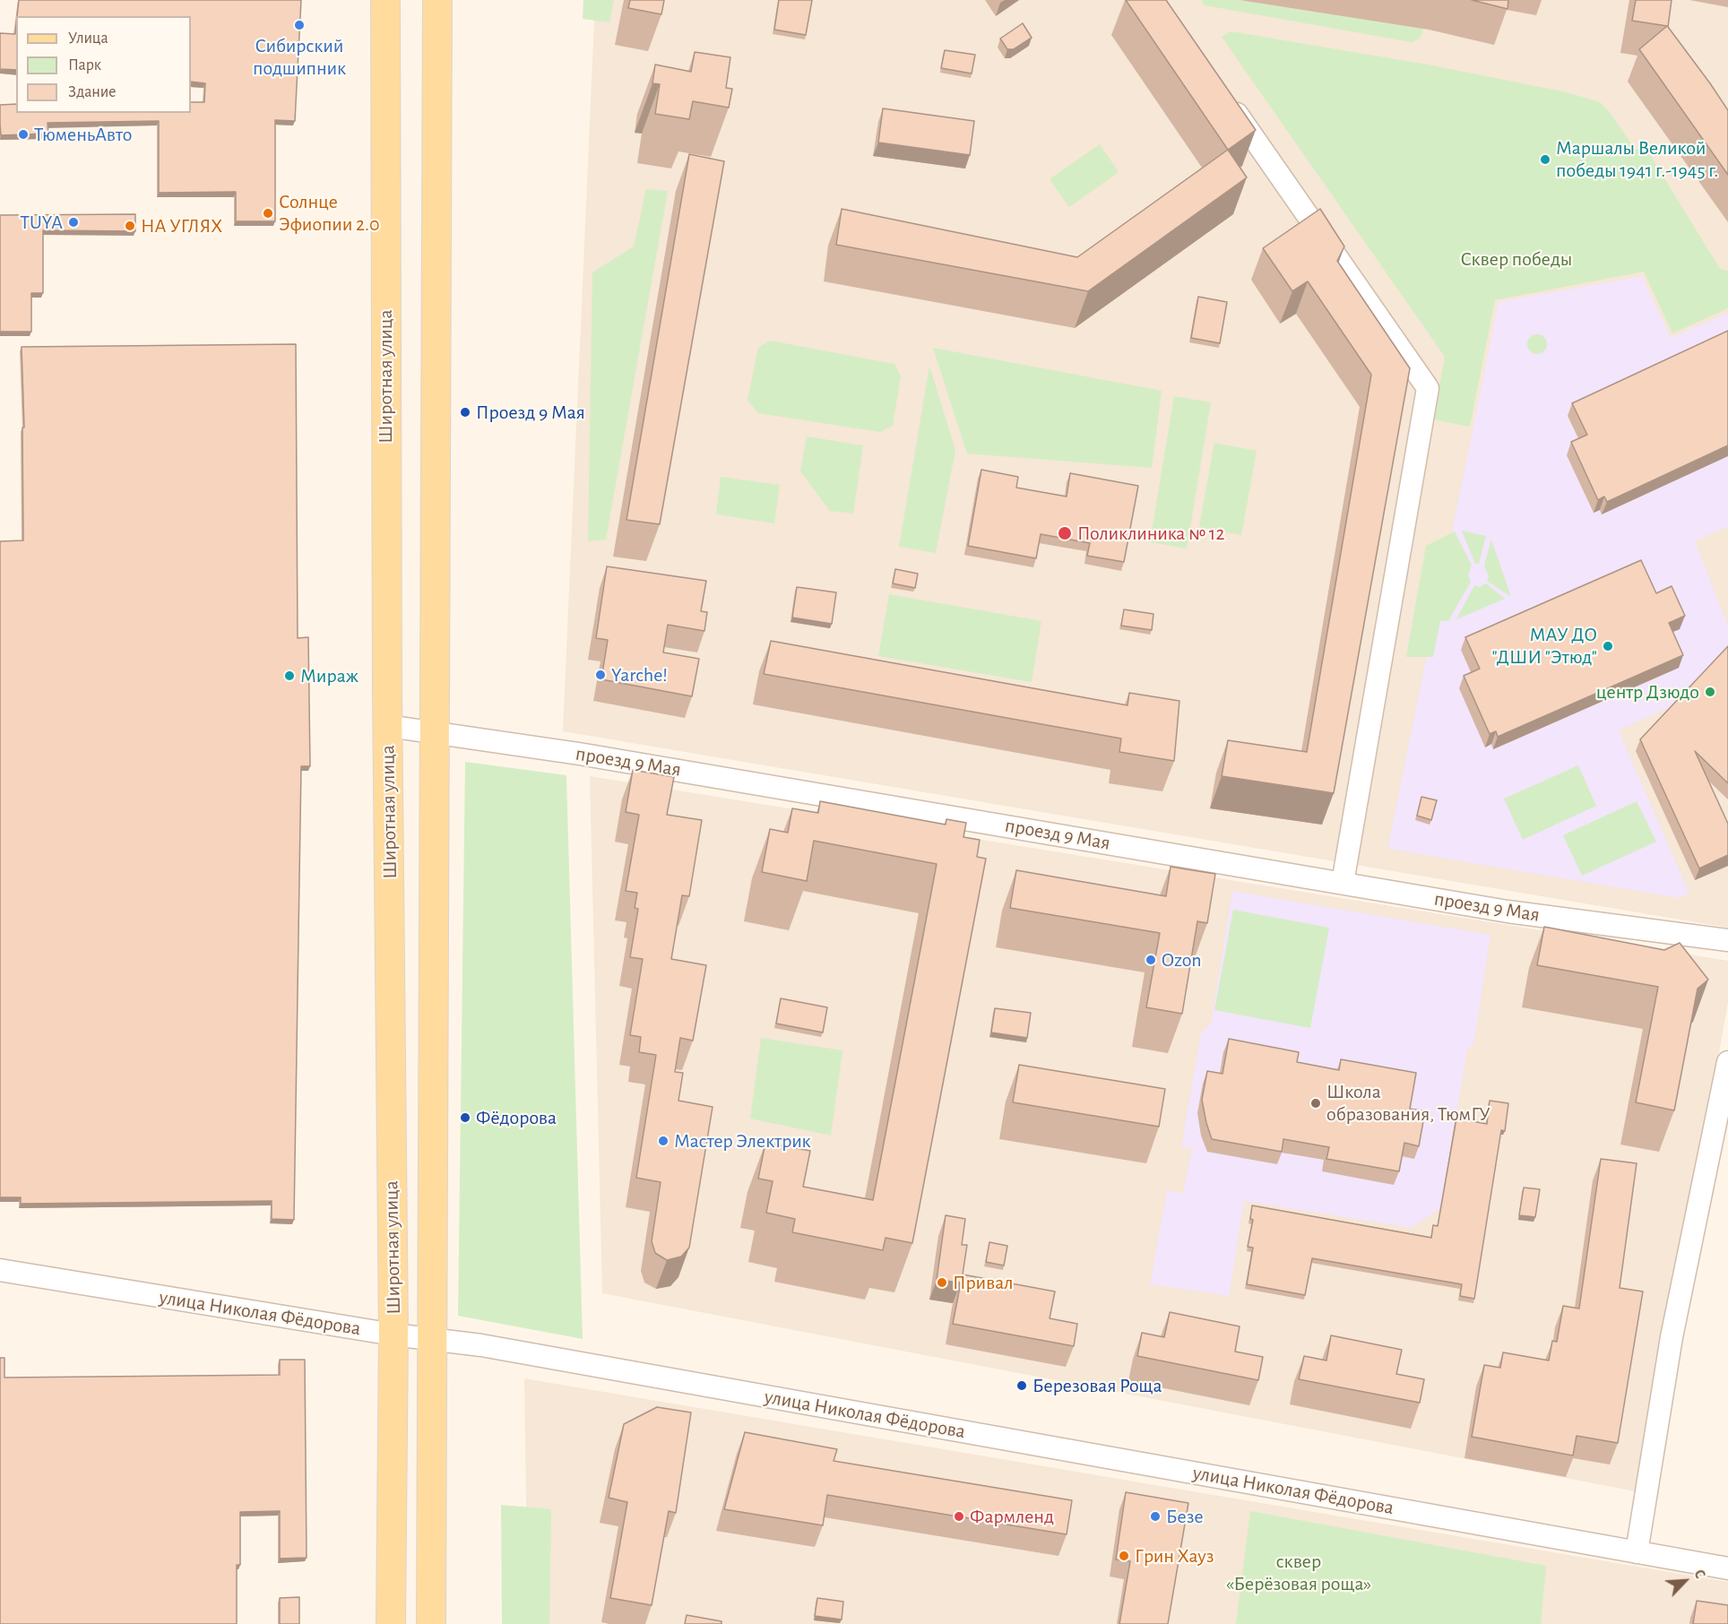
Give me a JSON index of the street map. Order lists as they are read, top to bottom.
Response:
{
  "streets": {
    "main road": ["Широтная улица"],
    "street": ["проезд 9 Мая", "улица Николая Фёдорова"]
  },
  "crossings": [
    ["Широтная улица", "проезд 9 Мая"],
    ["Широтная улица", "улица Николая Фёдорова"]
  ],
  "parks": ["Сквер победы", "сквер «Берёзовая роща»"],
  "places": [
    "Сибирский подшипник",
    "ТюменьАвто",
    "Маршалы Великой победы 1941 г.-1945 г.",
    "Солнце Эфиопии 2.0",
    "TUYA",
    "НА УГЛЯХ",
    "Проезд 9 Мая",
    "Поликлиника № 12",
    "МАУ ДО \"ДШИ \"Этюд\"",
    "Yarche!",
    "Мираж",
    "центр Дзюдо",
    "Ozon",
    "Школа образования, ТюмГУ",
    "Фёдорова",
    "Мастер Электрик",
    "Привал",
    "Березовая Роща",
    "Фармленд",
    "Безе",
    "Грин Хауз"
  ],
  "legend": ["Улица", "Парк", "Здание"],
  "north": "top right"
}
